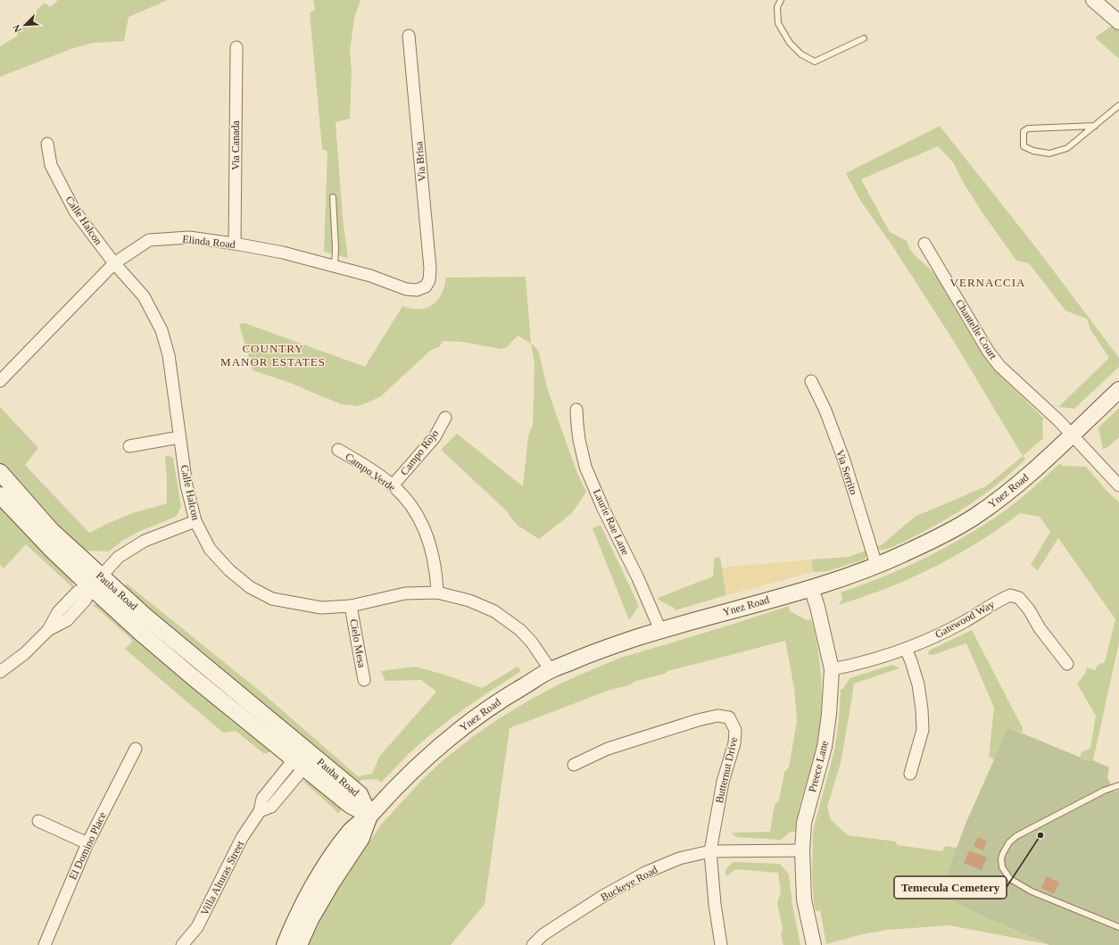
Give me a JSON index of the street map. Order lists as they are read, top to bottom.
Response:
{
  "streets": {
    "main road": ["Ynez Road", "Pauba Road"],
    "street": [
      "Via Canada",
      "Via Brisa",
      "Calle Halcon",
      "Elinda Road",
      "Chantelle Court",
      "Campo Rojo",
      "Campo Verde",
      "Via Serrito",
      "Laurie Rae Lane",
      "Gatewood Way",
      "Cielo Mesa",
      "Preece Lane",
      "Butternut Drive",
      "El Domino Place",
      "Villa Alturas Street",
      "Buckeye Road"
    ]
  },
  "crossings": [
    ["Via Canada", "Elinda Road"],
    ["Via Brisa", "Elinda Road"],
    ["Calle Halcon", "Elinda Road"],
    ["Calle Halcon", "Campo Verde"],
    ["Calle Halcon", "Ynez Road"],
    ["Calle Halcon", "Cielo Mesa"],
    ["Chantelle Court", "Ynez Road"],
    ["Campo Rojo", "Campo Verde"],
    ["Via Serrito", "Ynez Road"],
    ["Ynez Road", "Laurie Rae Lane"],
    ["Ynez Road", "Pauba Road"],
    ["Ynez Road", "Preece Lane"],
    ["Pauba Road", "Villa Alturas Street"],
    ["Gatewood Way", "Preece Lane"],
    ["Preece Lane", "Buckeye Road"],
    ["Butternut Drive", "Buckeye Road"]
  ],
  "districts": ["VERNACCIA", "COUNTRY MANOR ESTATES"],
  "places": ["Temecula Cemetery"],
  "north": "bottom left"
}
